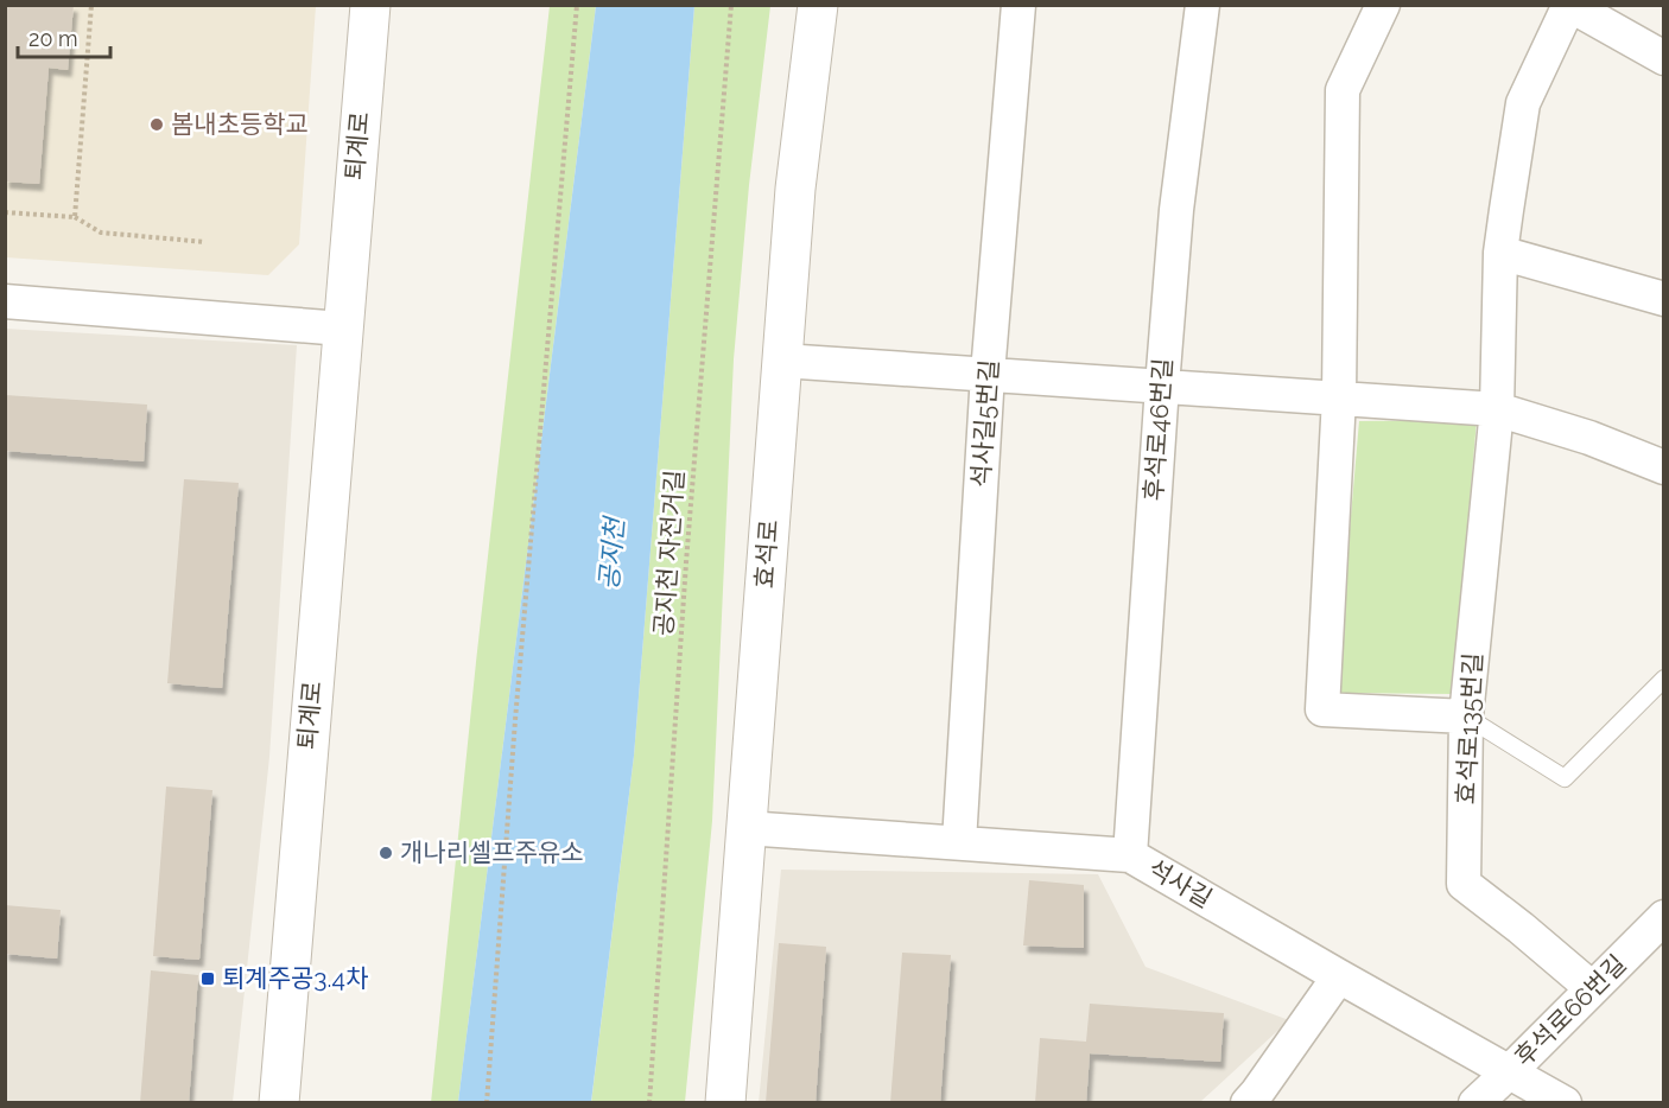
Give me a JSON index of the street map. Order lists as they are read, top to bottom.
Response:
{
  "streets": {
    "street": [
      "퇴계로",
      "석사길5번길",
      "후석로46번길",
      "효석로",
      "효석로135번길",
      "석사길",
      "후석로66번길"
    ],
    "path": ["공지천 자전거길"]
  },
  "crossings": [
    ["석사길5번길", "석사길"],
    ["후석로46번길", "석사길"],
    ["효석로", "석사길"],
    ["효석로135번길", "후석로66번길"],
    ["석사길", "후석로66번길"]
  ],
  "water": ["공지천"],
  "places": {
    "other": ["봄내초등학교", "개나리셀프주유소"],
    "transit": ["퇴계주공3.4차"]
  },
  "scale_bar": "20 m"
}
